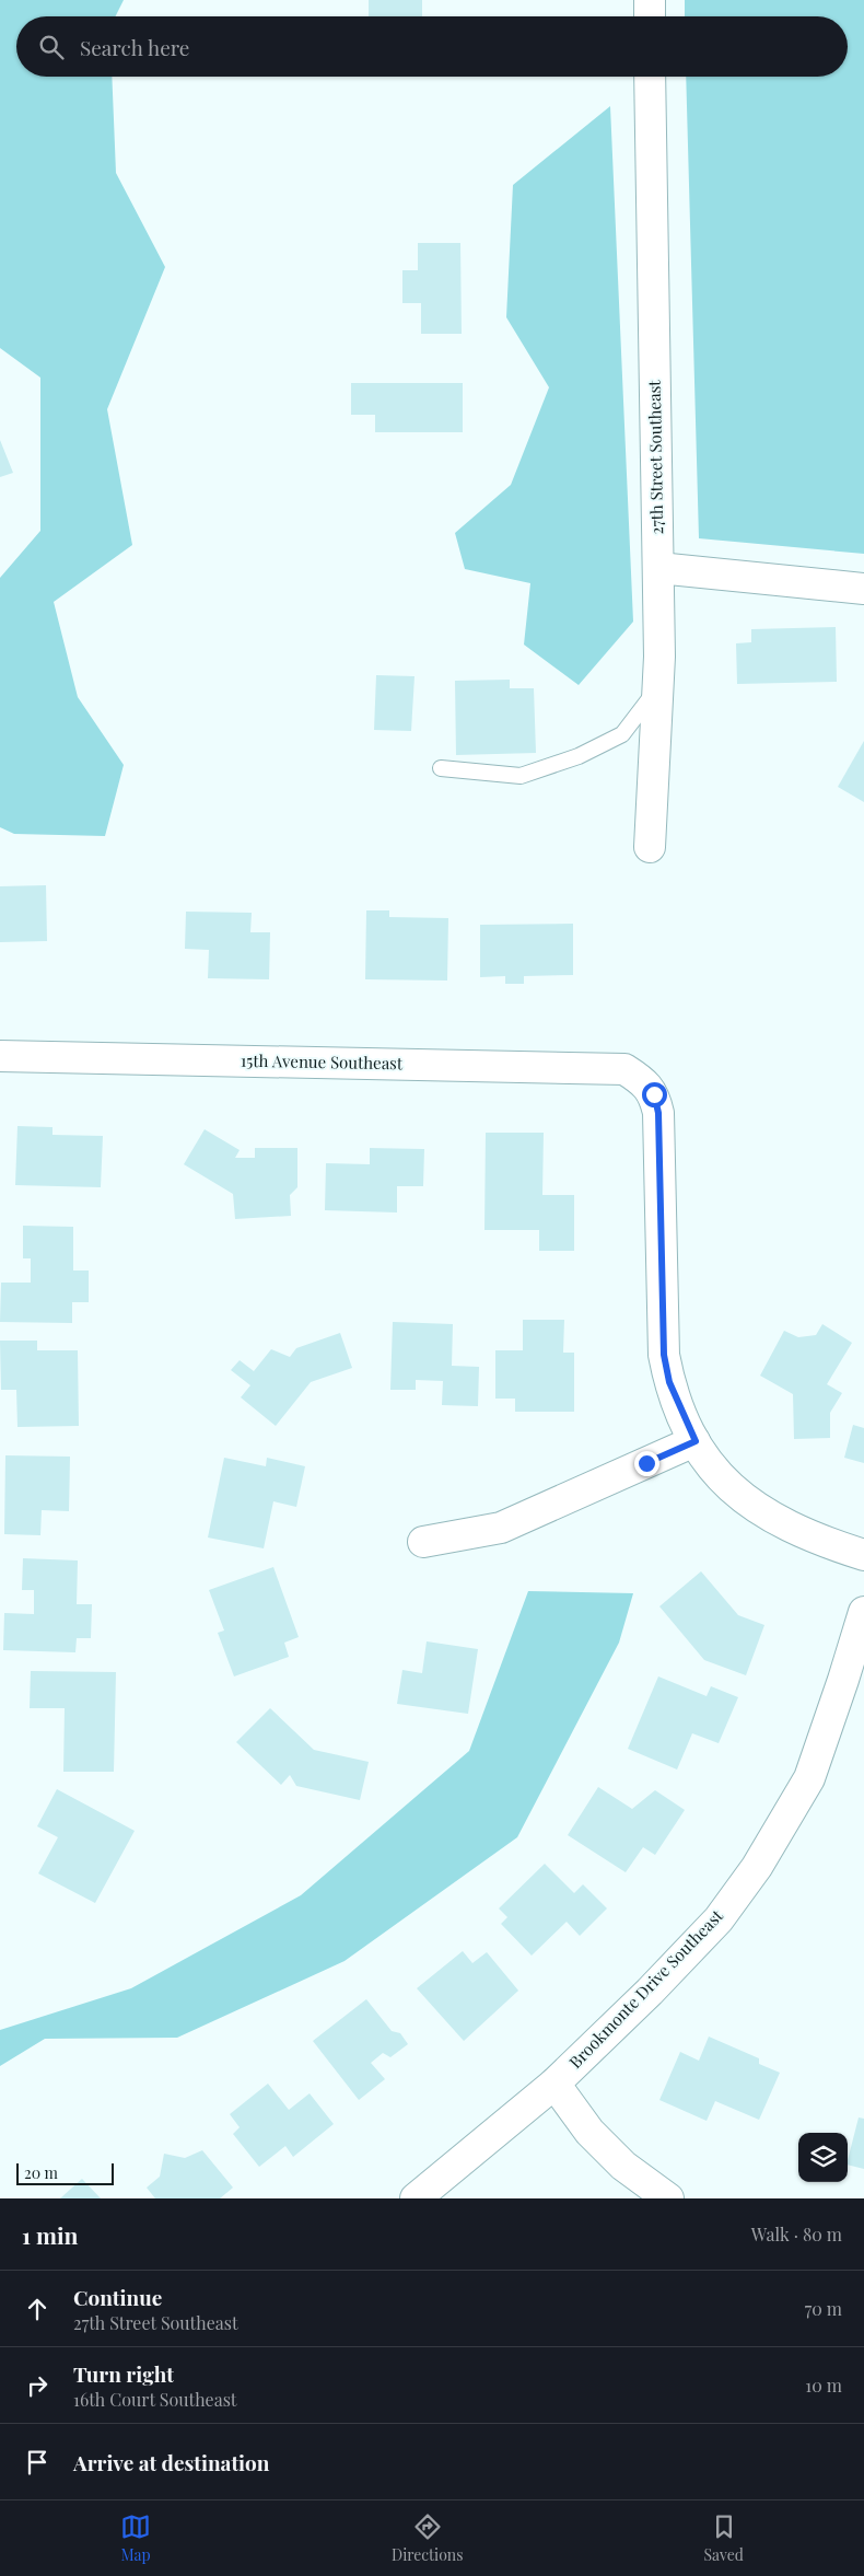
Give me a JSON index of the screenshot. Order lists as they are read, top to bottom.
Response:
{
  "streets": {
    "street": ["27th Street Southeast", "15th Avenue Southeast", "Brookmonte Drive Southeast"]
  },
  "scale_bar": "20 m",
  "page": {
    "search": "Search here",
    "scale": "20 m",
    "heading": ["1 min", "Walk · 80 m"],
    "list": [
      ["Continue", "27th Street Southeast", "70 m"],
      ["Turn right", "16th Court Southeast", "10 m"],
      "Arrive at destination"
    ],
    "nav": ["Map", "Directions", "Saved"]
  }
}
